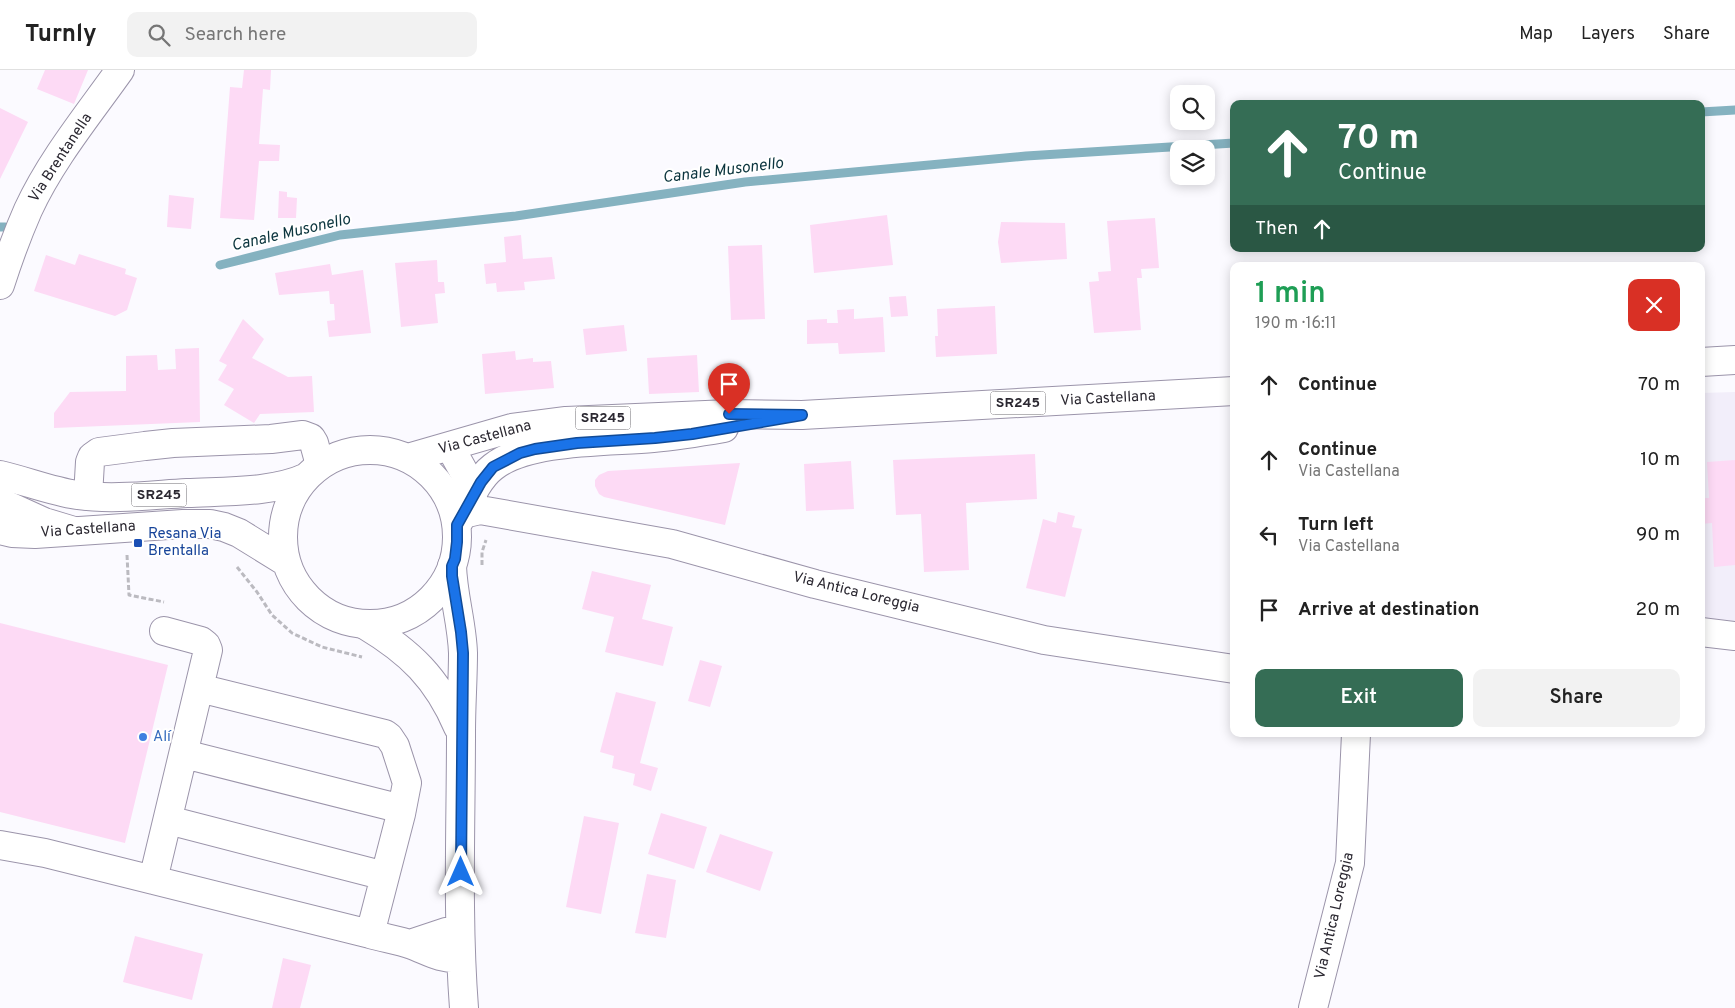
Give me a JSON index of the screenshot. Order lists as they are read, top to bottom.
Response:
{
  "streets": {
    "main road": [
      "Via Brentanella",
      "Via Castellana",
      "SR245",
      "Via Antica Loreggia"
    ]
  },
  "crossings": [
    ["Via Castellana", "SR245"],
    ["Via Castellana", "Via Antica Loreggia"],
    ["SR245", "Via Antica Loreggia"]
  ],
  "water": ["Canale Musonello"],
  "places": {
    "transit": ["Resana Via Brentalla"],
    "other": ["Alí"]
  },
  "page": {
    "header": "Turnly",
    "search": "Search here",
    "nav": ["Map", "Layers", "Share"],
    "turn": ["70 m", "Continue"],
    "then": "Then",
    "heading": ["1 min", "190 m · 16:11"],
    "list": [
      {
        "name": "Continue",
        "value": "70 m"
      },
      {
        "name": "Continue",
        "note": "Via Castellana",
        "value": "10 m"
      },
      {
        "name": "Turn left",
        "note": "Via Castellana",
        "value": "90 m"
      },
      {
        "name": "Arrive at destination",
        "value": "20 m"
      }
    ],
    "buttons": ["Exit", "Share"]
  }
}
